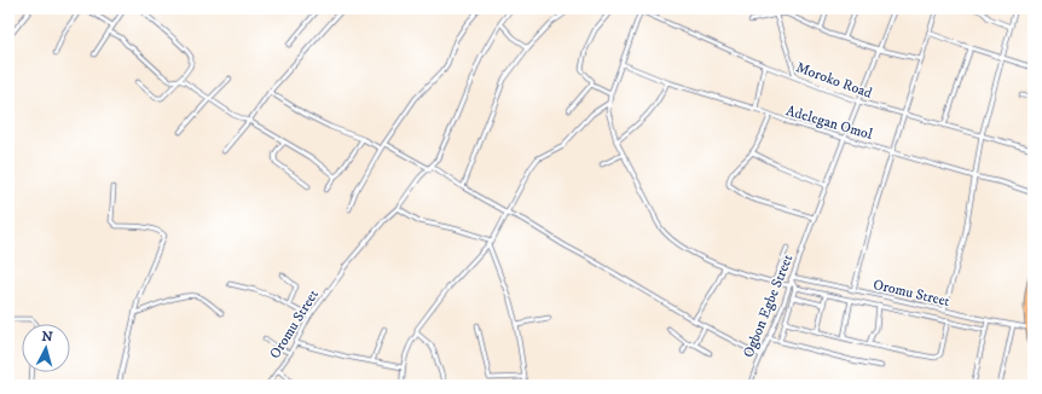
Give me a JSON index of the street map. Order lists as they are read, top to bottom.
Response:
{
  "streets": {
    "street": [
      "Moroko Road",
      "Adelegan Omol",
      "Oromu Street",
      "Ogbon Egbe Street"
    ]
  },
  "crossings": [
    ["Oromu Street", "Ogbon Egbe Street"]
  ],
  "north": "top"
}
